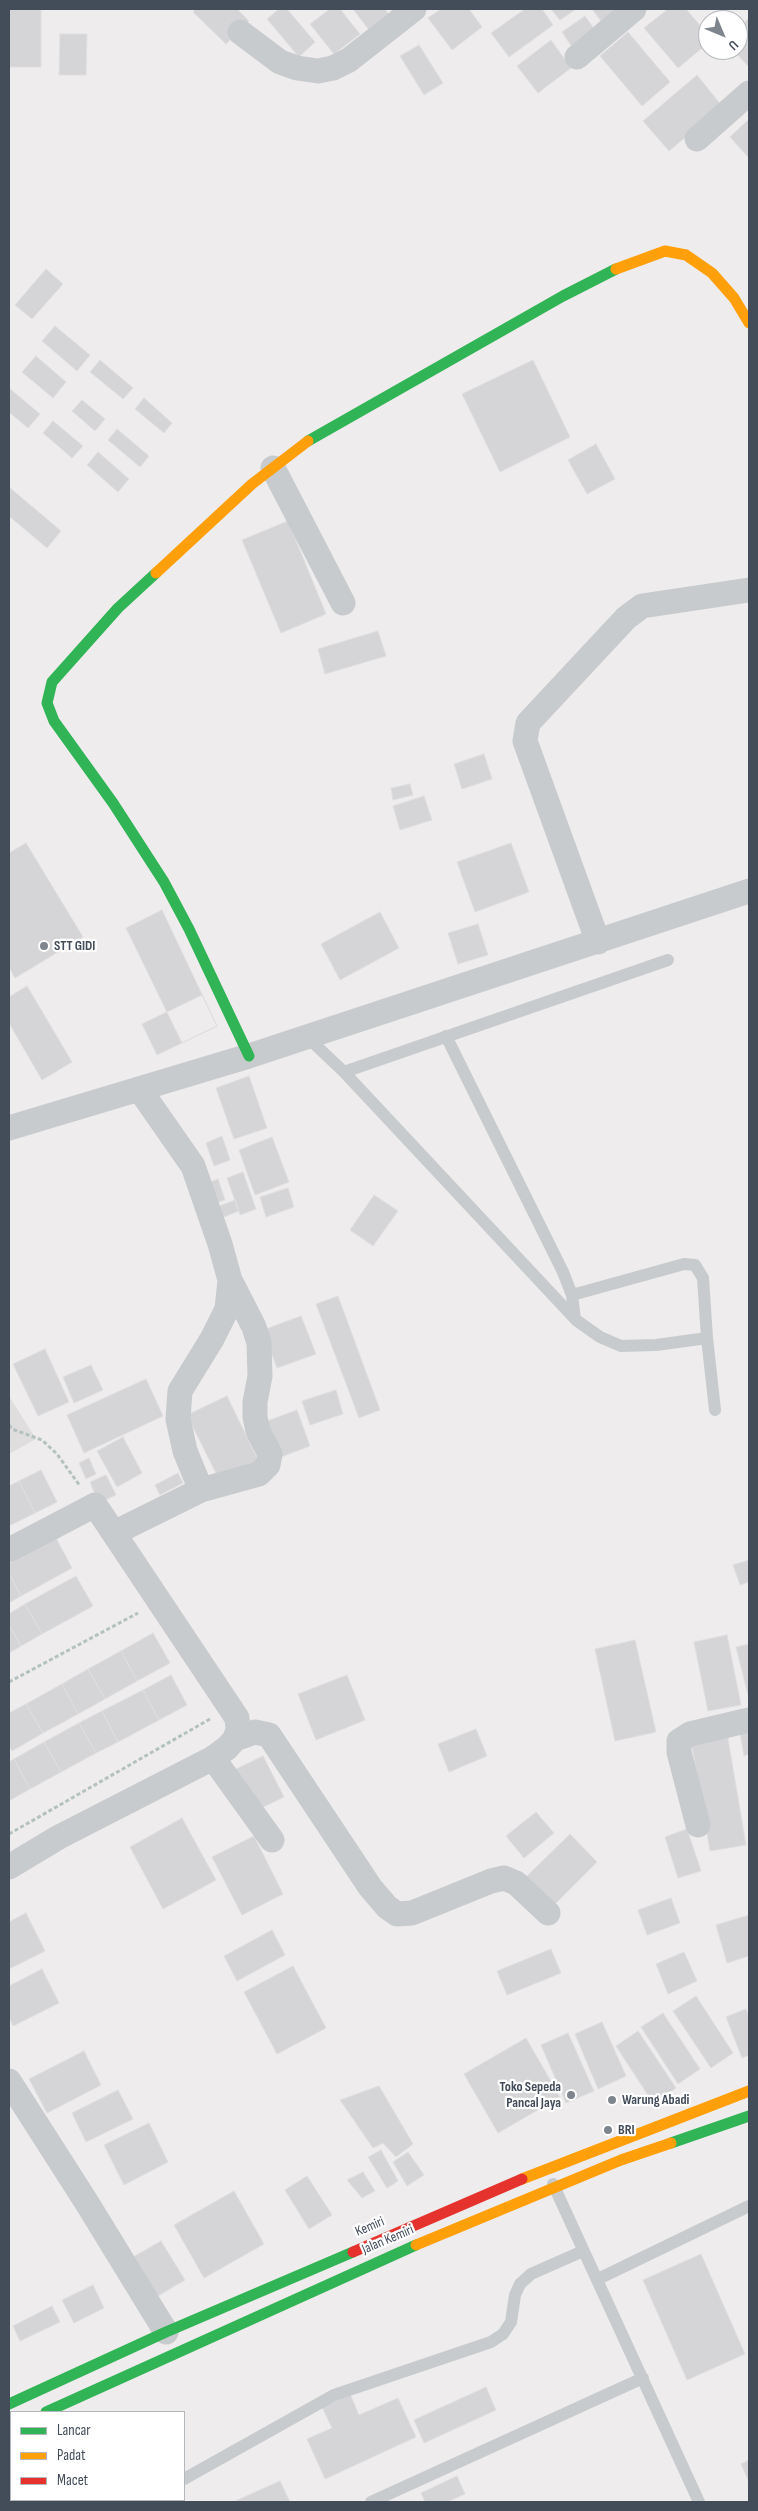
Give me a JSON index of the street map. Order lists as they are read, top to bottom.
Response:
{
  "streets": {
    "main road": ["Kemiri", "Jalan Kemiri"]
  },
  "places": [
    "STT GIDI",
    "Toko Sepeda Pancal Jaya",
    "Warung Abadi",
    "BRI"
  ],
  "legend": ["Lancar", "Padat", "Macet"],
  "north": "bottom right"
}
